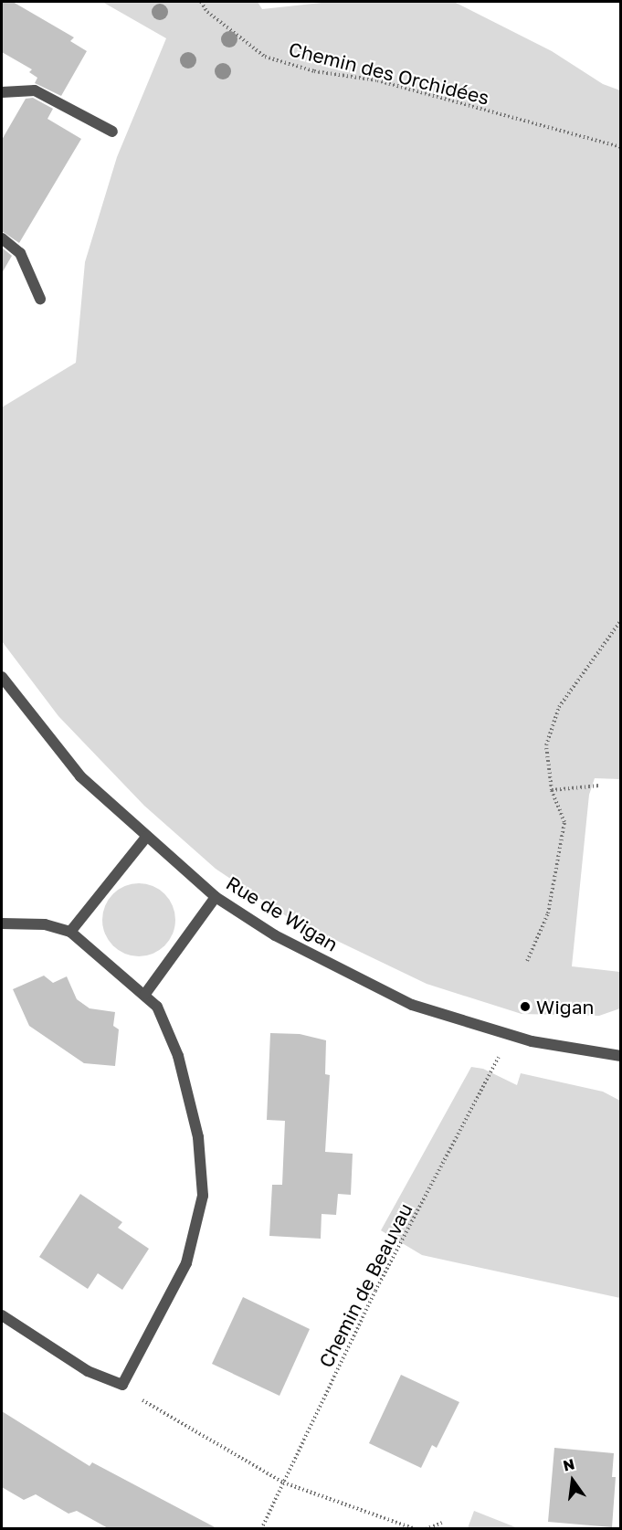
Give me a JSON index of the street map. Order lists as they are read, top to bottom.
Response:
{
  "streets": {
    "street": ["Rue de Wigan"],
    "path": ["Chemin des Orchidées", "Chemin de Beauvau"]
  },
  "places": ["Wigan"],
  "north": "top"
}
